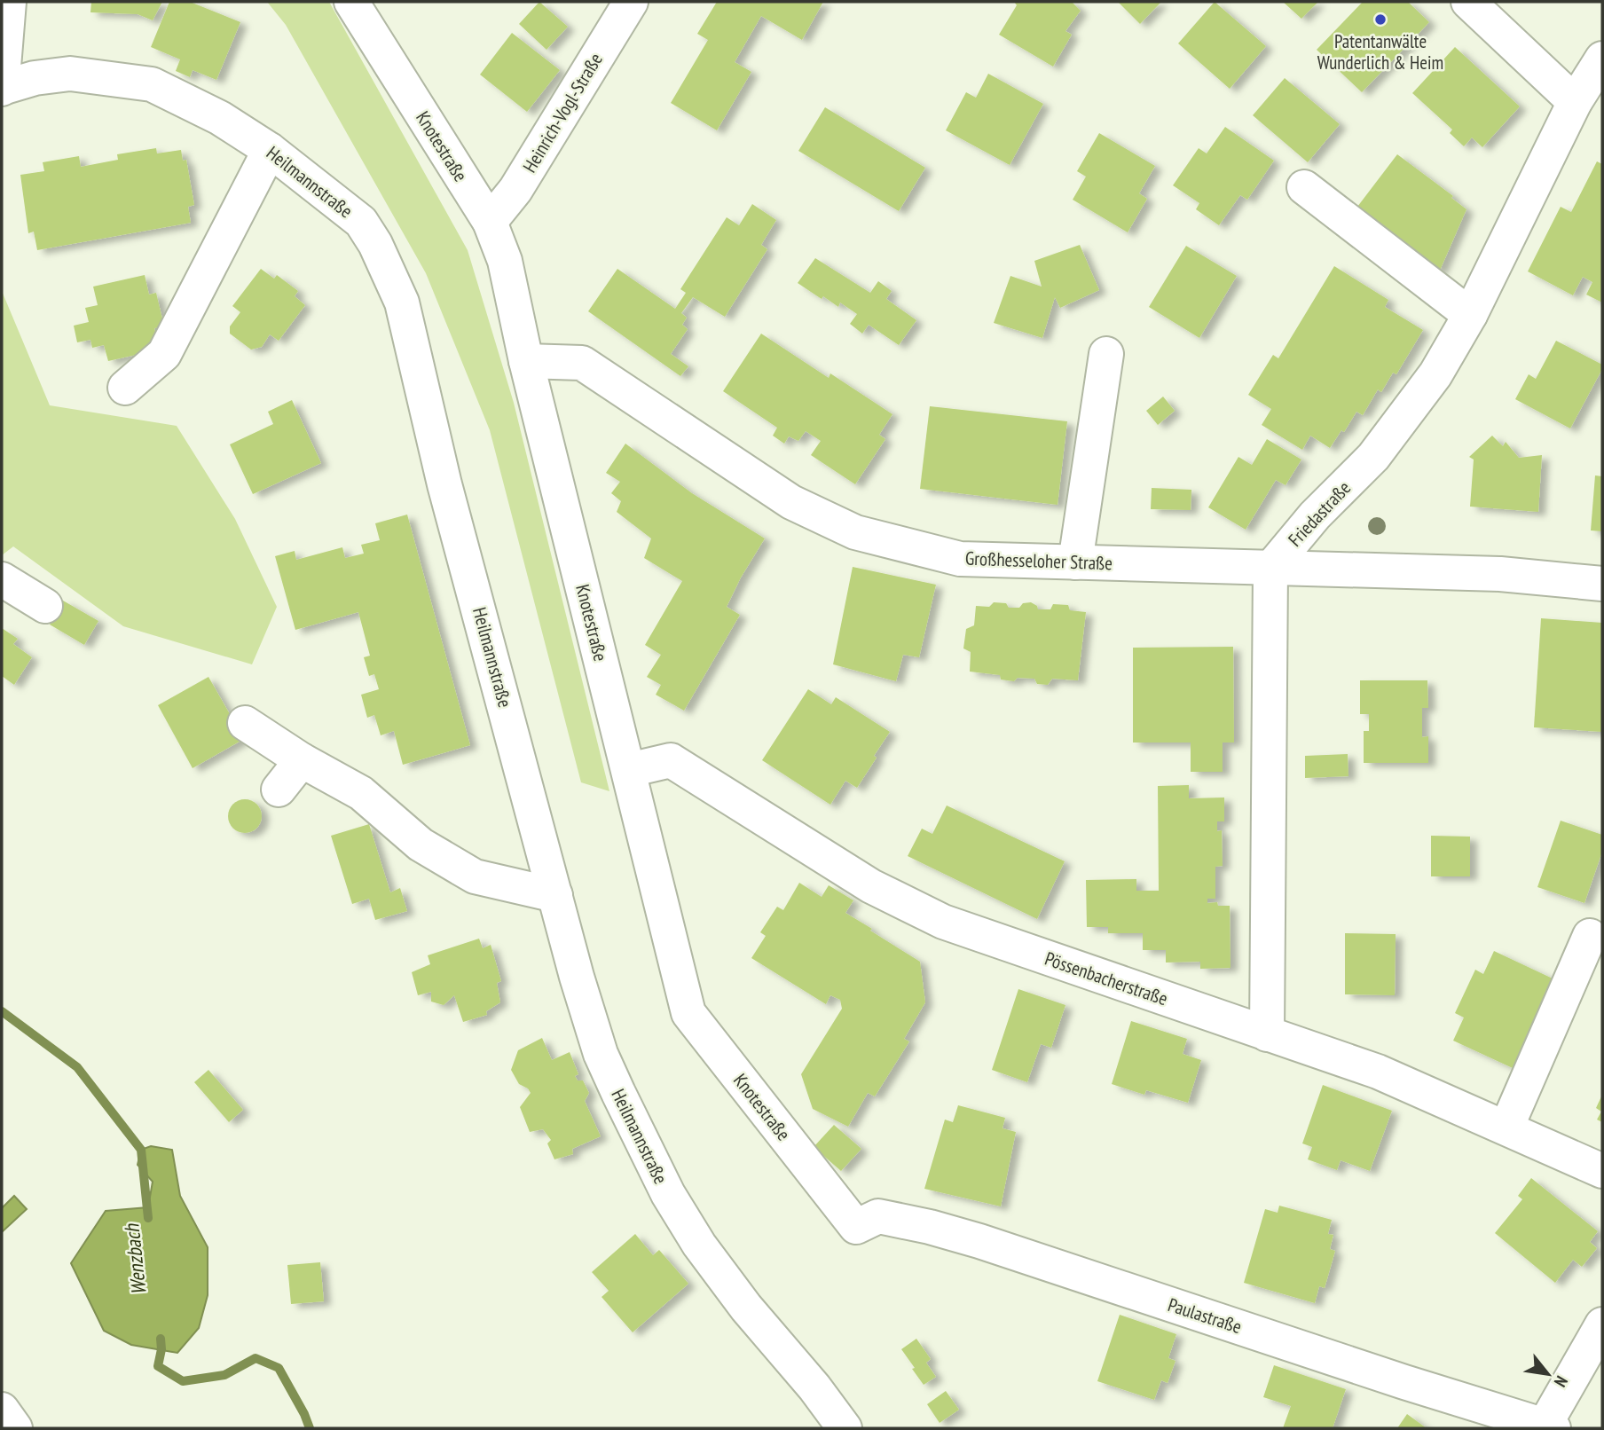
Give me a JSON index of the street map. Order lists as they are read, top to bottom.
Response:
{
  "streets": {
    "street": [
      "Heinrich-Vogl-Straße",
      "Knotestraße",
      "Heilmannstraße",
      "Friedastraße",
      "Großhesseloher Straße",
      "Pössenbacherstraße",
      "Paulastraße"
    ]
  },
  "crossings": [
    ["Heinrich-Vogl-Straße", "Knotestraße"],
    ["Knotestraße", "Großhesseloher Straße"],
    ["Knotestraße", "Pössenbacherstraße"],
    ["Knotestraße", "Paulastraße"],
    ["Friedastraße", "Großhesseloher Straße"]
  ],
  "water": ["Wenzbach"],
  "places": ["Patentanwälte Wunderlich & Heim"],
  "north": "bottom right"
}
